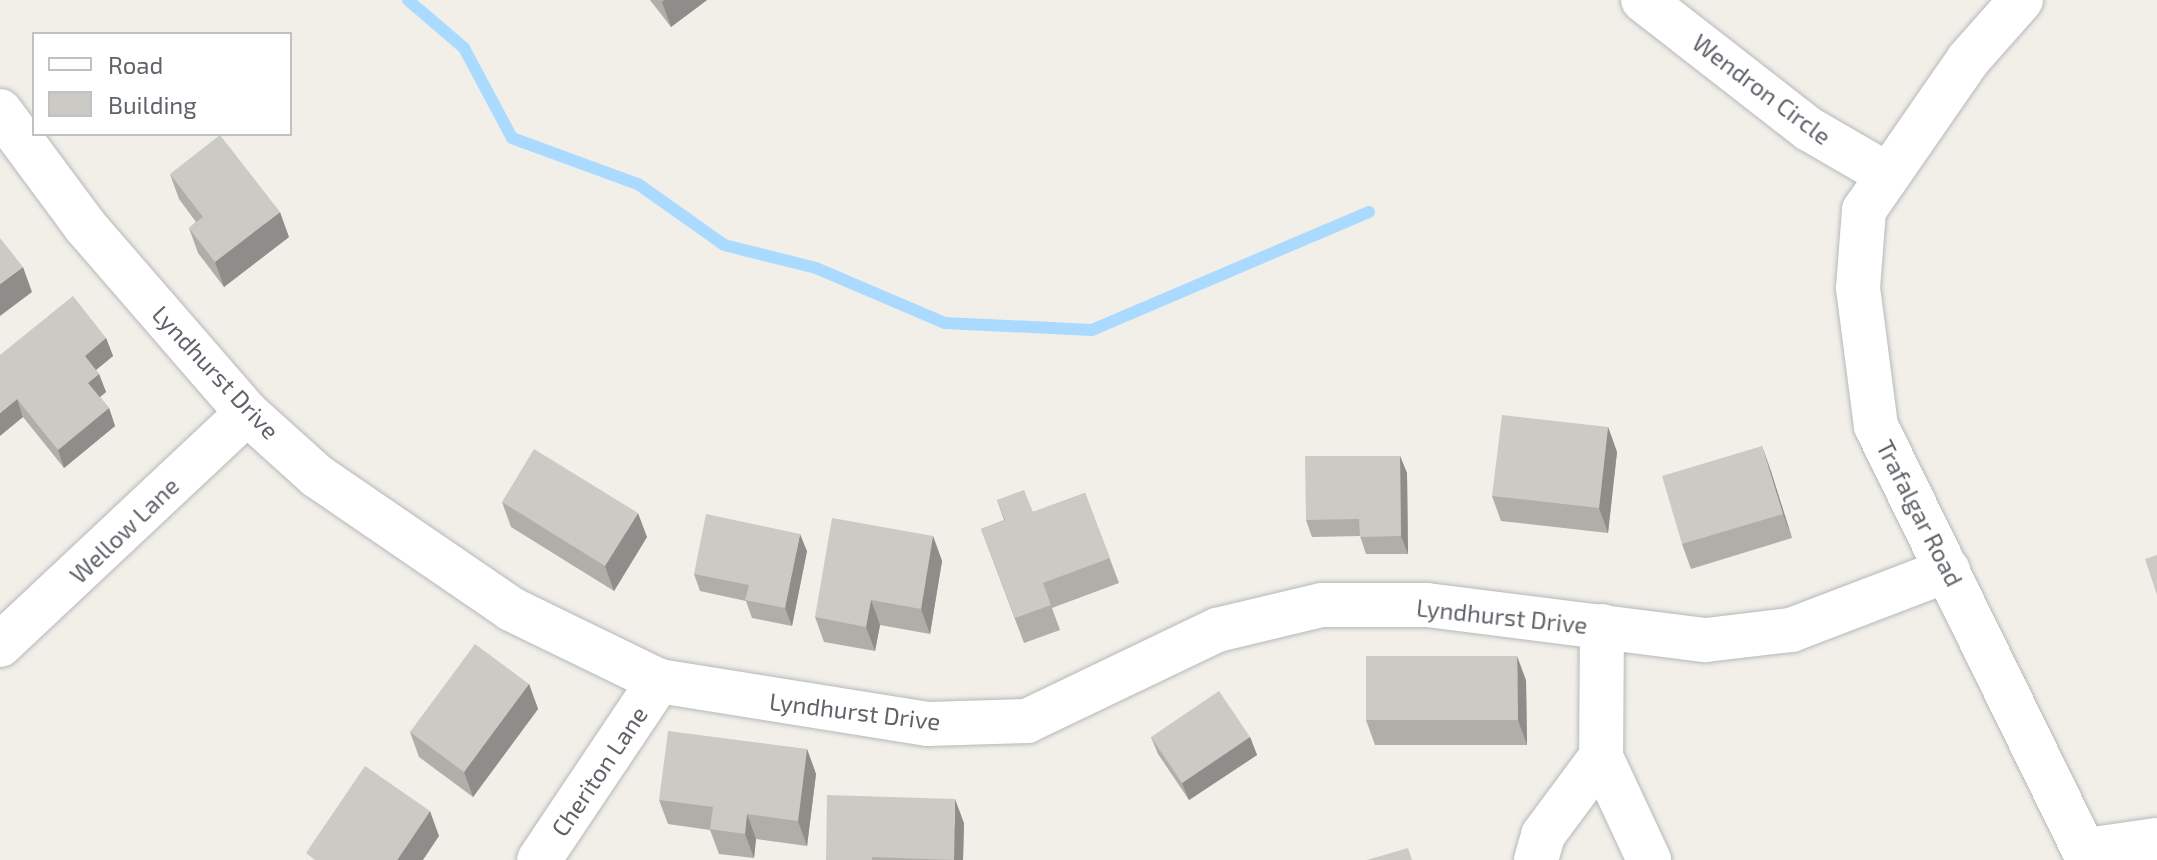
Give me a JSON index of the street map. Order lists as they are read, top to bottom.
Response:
{
  "streets": {
    "street": [
      "Wendron Circle",
      "Lyndhurst Drive",
      "Trafalgar Road",
      "Wellow Lane",
      "Cheriton Lane"
    ]
  },
  "crossings": [
    ["Wendron Circle", "Trafalgar Road"],
    ["Lyndhurst Drive", "Trafalgar Road"],
    ["Lyndhurst Drive", "Wellow Lane"],
    ["Lyndhurst Drive", "Cheriton Lane"]
  ],
  "legend": ["Road", "Building"]
}
